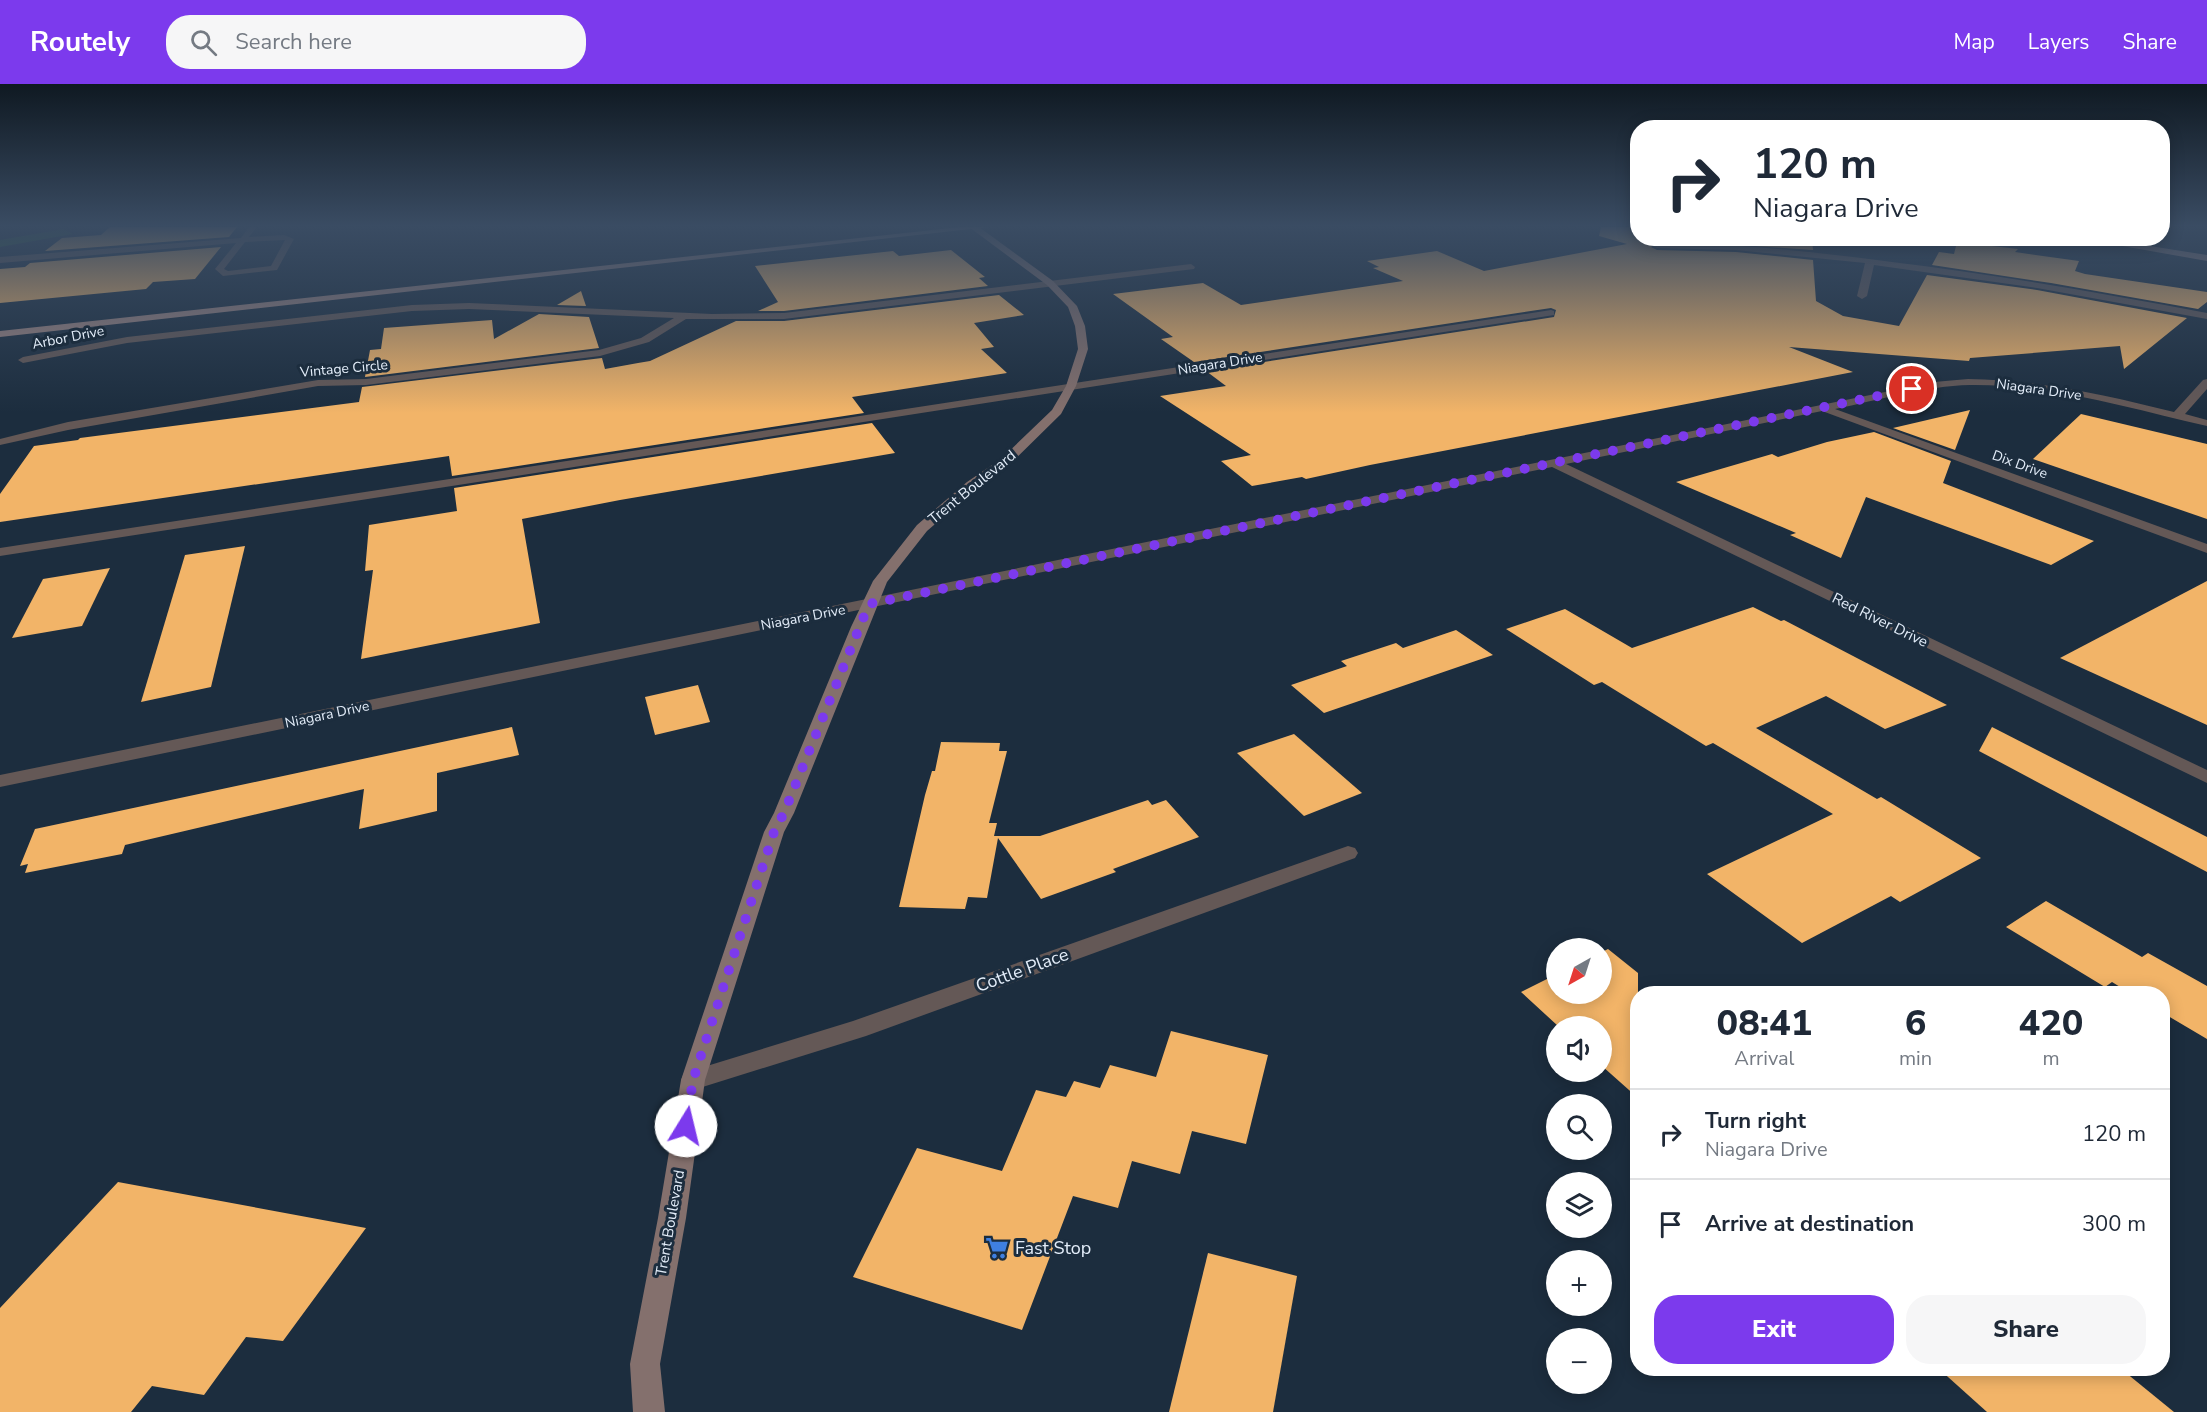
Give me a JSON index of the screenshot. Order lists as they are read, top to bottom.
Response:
{
  "streets": {
    "street": [
      "Arbor Drive",
      "Niagara Drive",
      "Vintage Circle",
      "Dix Drive",
      "Trent Boulevard",
      "Red River Drive",
      "Cottle Place"
    ]
  },
  "crossings": [
    ["Arbor Drive", "Vintage Circle"],
    ["Niagara Drive", "Dix Drive"],
    ["Niagara Drive", "Trent Boulevard"],
    ["Niagara Drive", "Red River Drive"],
    ["Trent Boulevard", "Cottle Place"]
  ],
  "places": {
    "supermarket": ["Fast Stop"]
  },
  "north": "bottom left",
  "page": {
    "header": "Routely",
    "search": "Search here",
    "nav": ["Map", "Layers", "Share"],
    "turn": ["120 m", "Niagara Drive"],
    "map_buttons": ["+", "−"],
    "eta": [
      "08:41",
      "Arrival",
      "6",
      "min",
      "420",
      "m"
    ],
    "list": [
      {
        "name": "Turn right",
        "note": "Niagara Drive",
        "value": "120 m"
      },
      {
        "name": "Arrive at destination",
        "value": "300 m"
      }
    ],
    "buttons": ["Exit", "Share"]
  }
}
